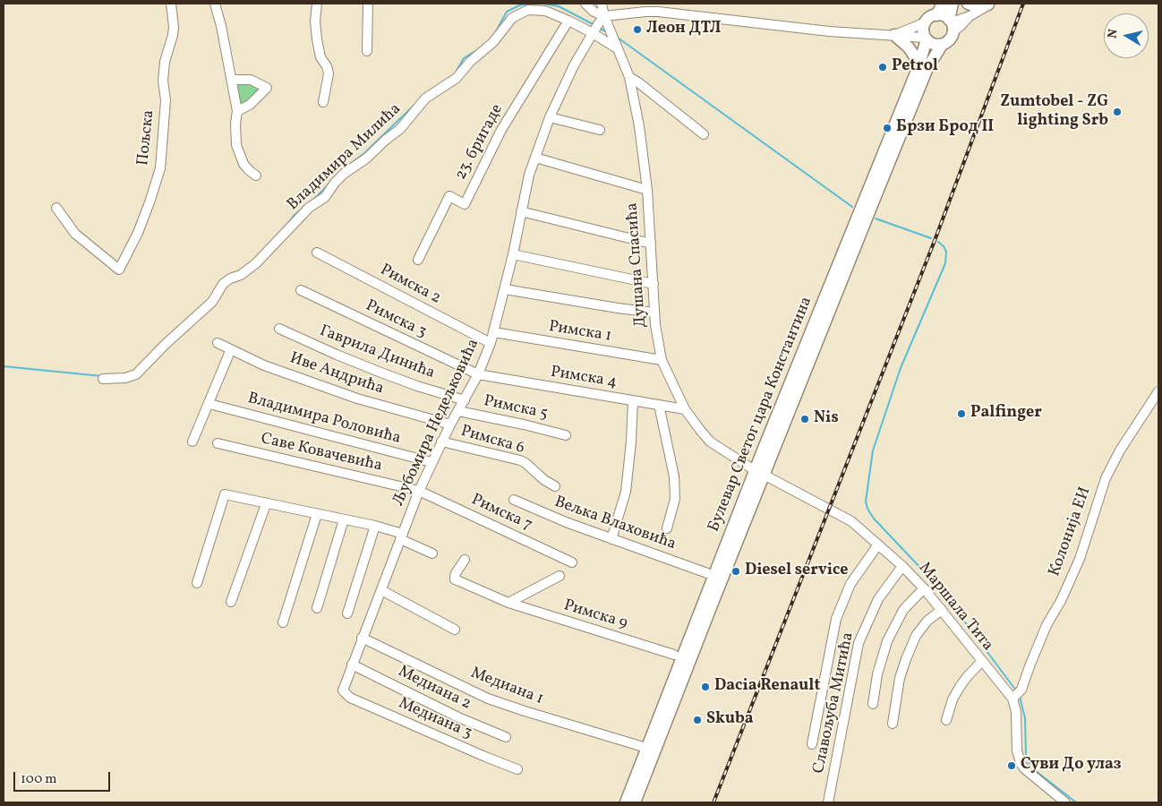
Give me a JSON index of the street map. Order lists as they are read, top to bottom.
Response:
{
  "streets": {
    "main road": ["Булевар Светог цара Константина"],
    "street": [
      "Пољска",
      "23. бригаде",
      "Владимира Милића",
      "Душана Спасића",
      "Римска 2",
      "Римска 3",
      "Римска 1",
      "Гаврила Динића",
      "Иве Андрића",
      "Римска 4",
      "Римска 5",
      "Владимира Роловића",
      "Љубомира Недељковића",
      "Римска 6",
      "Саве Ковачевића",
      "Римска 7",
      "Вељка Влаховића",
      "Колонија ЕИ",
      "Маршала Тита",
      "Римска 9",
      "Медиана 1",
      "Медиана 2",
      "Славољуба Митића",
      "Медиана 3"
    ]
  },
  "crossings": [
    ["23. бригаде", "Владимира Милића"],
    ["Владимира Милића", "Душана Спасића"],
    ["Владимира Милића", "Љубомира Недељковића"],
    ["Душана Спасића", "Римска 1"],
    ["Душана Спасића", "Римска 4"],
    ["Душана Спасића", "Булевар Светог цара Константина"],
    ["Душана Спасића", "Љубомира Недељковића"],
    ["Душана Спасића", "Маршала Тита"],
    ["Римска 2", "Љубомира Недељковића"],
    ["Римска 3", "Римска 4"],
    ["Римска 3", "Љубомира Недељковића"],
    ["Римска 1", "Љубомира Недељковића"],
    ["Гаврила Динића", "Љубомира Недељковића"],
    ["Иве Андрића", "Љубомира Недељковића"],
    ["Римска 4", "Љубомира Недељковића"],
    ["Римска 5", "Љубомира Недељковића"],
    ["Булевар Светог цара Константина", "Маршала Тита"],
    ["Булевар Светог цара Константина", "Медиана 1"],
    ["Владимира Роловића", "Љубомира Недељковића"],
    ["Љубомира Недељковића", "Римска 6"],
    ["Љубомира Недељковића", "Саве Ковачевића"],
    ["Љубомира Недељковића", "Римска 7"],
    ["Љубомира Недељковића", "Медиана 1"],
    ["Љубомира Недељковића", "Медиана 2"],
    ["Љубомира Недељковића", "Медиана 3"],
    ["Саве Ковачевића", "Римска 7"],
    ["Колонија ЕИ", "Маршала Тита"],
    ["Маршала Тита", "Славољуба Митића"]
  ],
  "places": [
    "Леон ДТЛ",
    "Petrol",
    "Zumtobel - ZG lighting Srb",
    "Брзи Брод II",
    "Palfinger",
    "Nis",
    "Diesel service",
    "Dacia Renault",
    "Skuba",
    "Суви До улаз"
  ],
  "scale_bar": "100 m",
  "north": "left"
}
